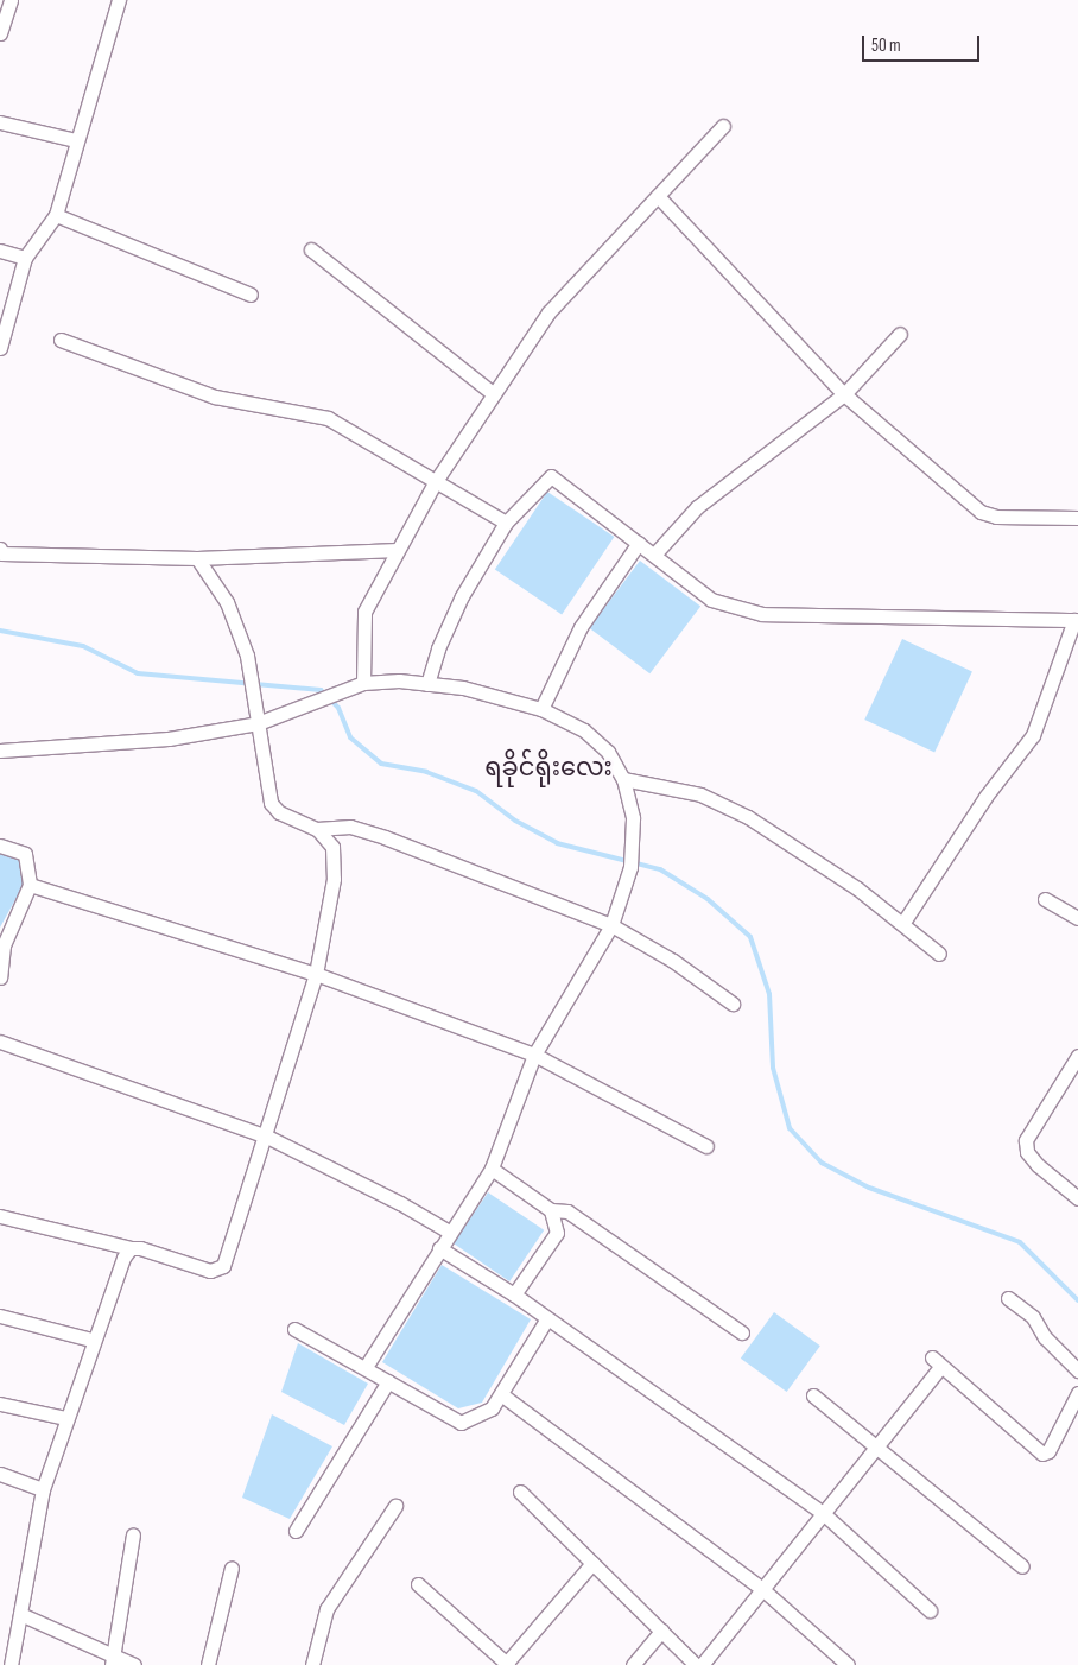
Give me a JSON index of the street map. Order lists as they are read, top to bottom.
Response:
{
  "districts": ["ရခိုင်ရိုးလေး"],
  "scale_bar": "50 m"
}
